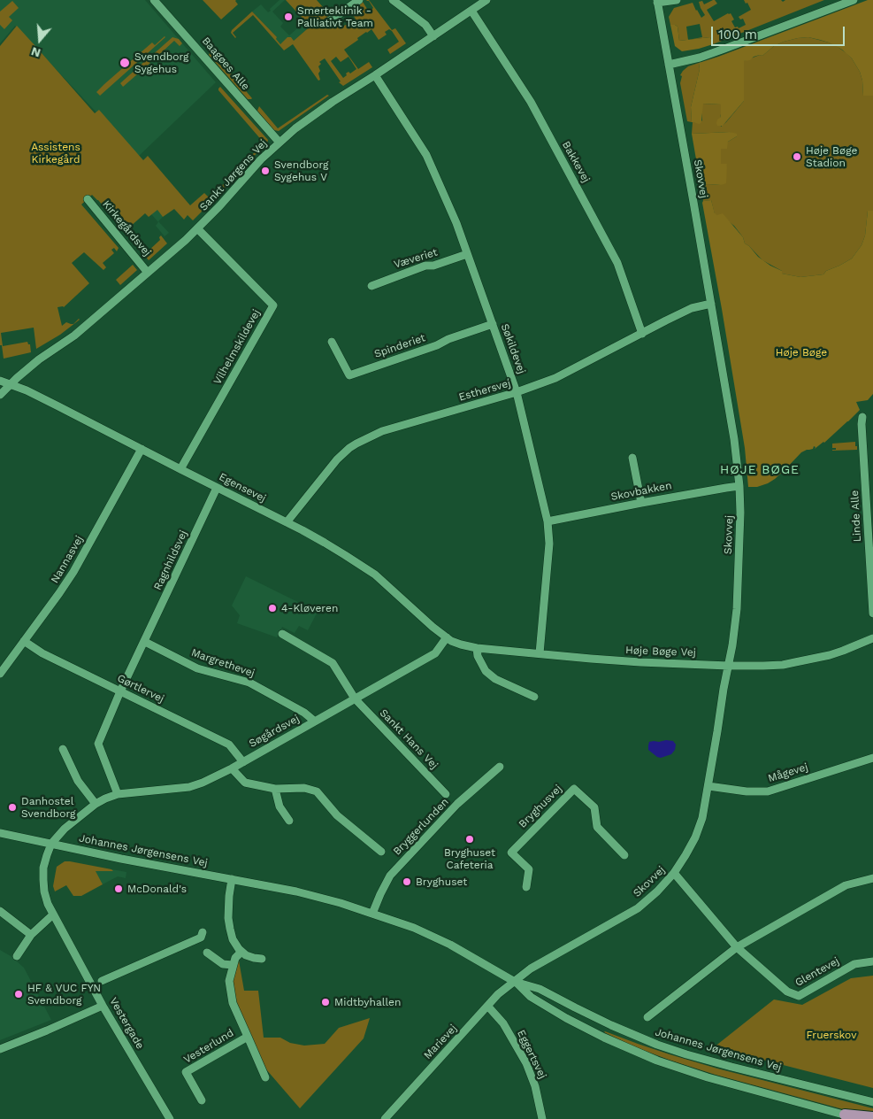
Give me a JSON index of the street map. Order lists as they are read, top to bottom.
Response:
{
  "streets": {
    "street": [
      "Baagøes Alle",
      "Bakkevej",
      "Sankt Jørgens Vej",
      "Skovvej",
      "Kirkegårdsvej",
      "Væveriet",
      "Spinderiet",
      "Vilhelmskildevej",
      "Søkildevej",
      "Esthersvej",
      "Egensevej",
      "Skovbakken",
      "Linde Alle",
      "Nannasvej",
      "Ragnhildsvej",
      "Høje Bøge Vej",
      "Margrethevej",
      "Gørtlervej",
      "Søgårdsvej",
      "Sankt Hans Vej",
      "Mågevej",
      "Bryghusvej",
      "Bryggerlunden",
      "Johannes Jørgensens Vej",
      "Glentevej",
      "Vestergade",
      "Marievej",
      "Vesterlund",
      "Eggertsvej"
    ]
  },
  "crossings": [
    ["Baagøes Alle", "Sankt Jørgens Vej"],
    ["Bakkevej", "Sankt Jørgens Vej"],
    ["Bakkevej", "Esthersvej"],
    ["Sankt Jørgens Vej", "Kirkegårdsvej"],
    ["Sankt Jørgens Vej", "Vilhelmskildevej"],
    ["Sankt Jørgens Vej", "Søkildevej"],
    ["Sankt Jørgens Vej", "Egensevej"],
    ["Skovvej", "Esthersvej"],
    ["Skovvej", "Skovbakken"],
    ["Skovvej", "Høje Bøge Vej"],
    ["Skovvej", "Mågevej"],
    ["Skovvej", "Johannes Jørgensens Vej"],
    ["Skovvej", "Glentevej"],
    ["Skovvej", "Marievej"],
    ["Væveriet", "Søkildevej"],
    ["Spinderiet", "Søkildevej"],
    ["Vilhelmskildevej", "Egensevej"],
    ["Søkildevej", "Esthersvej"],
    ["Søkildevej", "Skovbakken"],
    ["Søkildevej", "Høje Bøge Vej"],
    ["Esthersvej", "Egensevej"],
    ["Egensevej", "Nannasvej"],
    ["Egensevej", "Ragnhildsvej"],
    ["Egensevej", "Høje Bøge Vej"],
    ["Egensevej", "Søgårdsvej"],
    ["Nannasvej", "Gørtlervej"],
    ["Ragnhildsvej", "Margrethevej"],
    ["Ragnhildsvej", "Gørtlervej"],
    ["Ragnhildsvej", "Søgårdsvej"],
    ["Høje Bøge Vej", "Søgårdsvej"],
    ["Margrethevej", "Søgårdsvej"],
    ["Gørtlervej", "Søgårdsvej"],
    ["Søgårdsvej", "Sankt Hans Vej"],
    ["Søgårdsvej", "Johannes Jørgensens Vej"],
    ["Søgårdsvej", "Vestergade"],
    ["Bryggerlunden", "Johannes Jørgensens Vej"],
    ["Johannes Jørgensens Vej", "Vestergade"],
    ["Johannes Jørgensens Vej", "Marievej"],
    ["Marievej", "Eggertsvej"]
  ],
  "districts": ["HØJE BØGE"],
  "parks": ["Assistens Kirkegård", "Høje Bøge", "Fruerskov"],
  "places": [
    "Smerteklinik - Palliativt Team",
    "Svendborg Sygehus",
    "Høje Bøge Stadion",
    "Svendborg Sygehus V",
    "4-Kløveren",
    "Danhostel Svendborg",
    "Bryghuset Cafeteria",
    "Bryghuset",
    "McDonald's",
    "HF & VUC FYN Svendborg",
    "Midtbyhallen"
  ],
  "scale_bar": "100 m",
  "north": "bottom"
}
